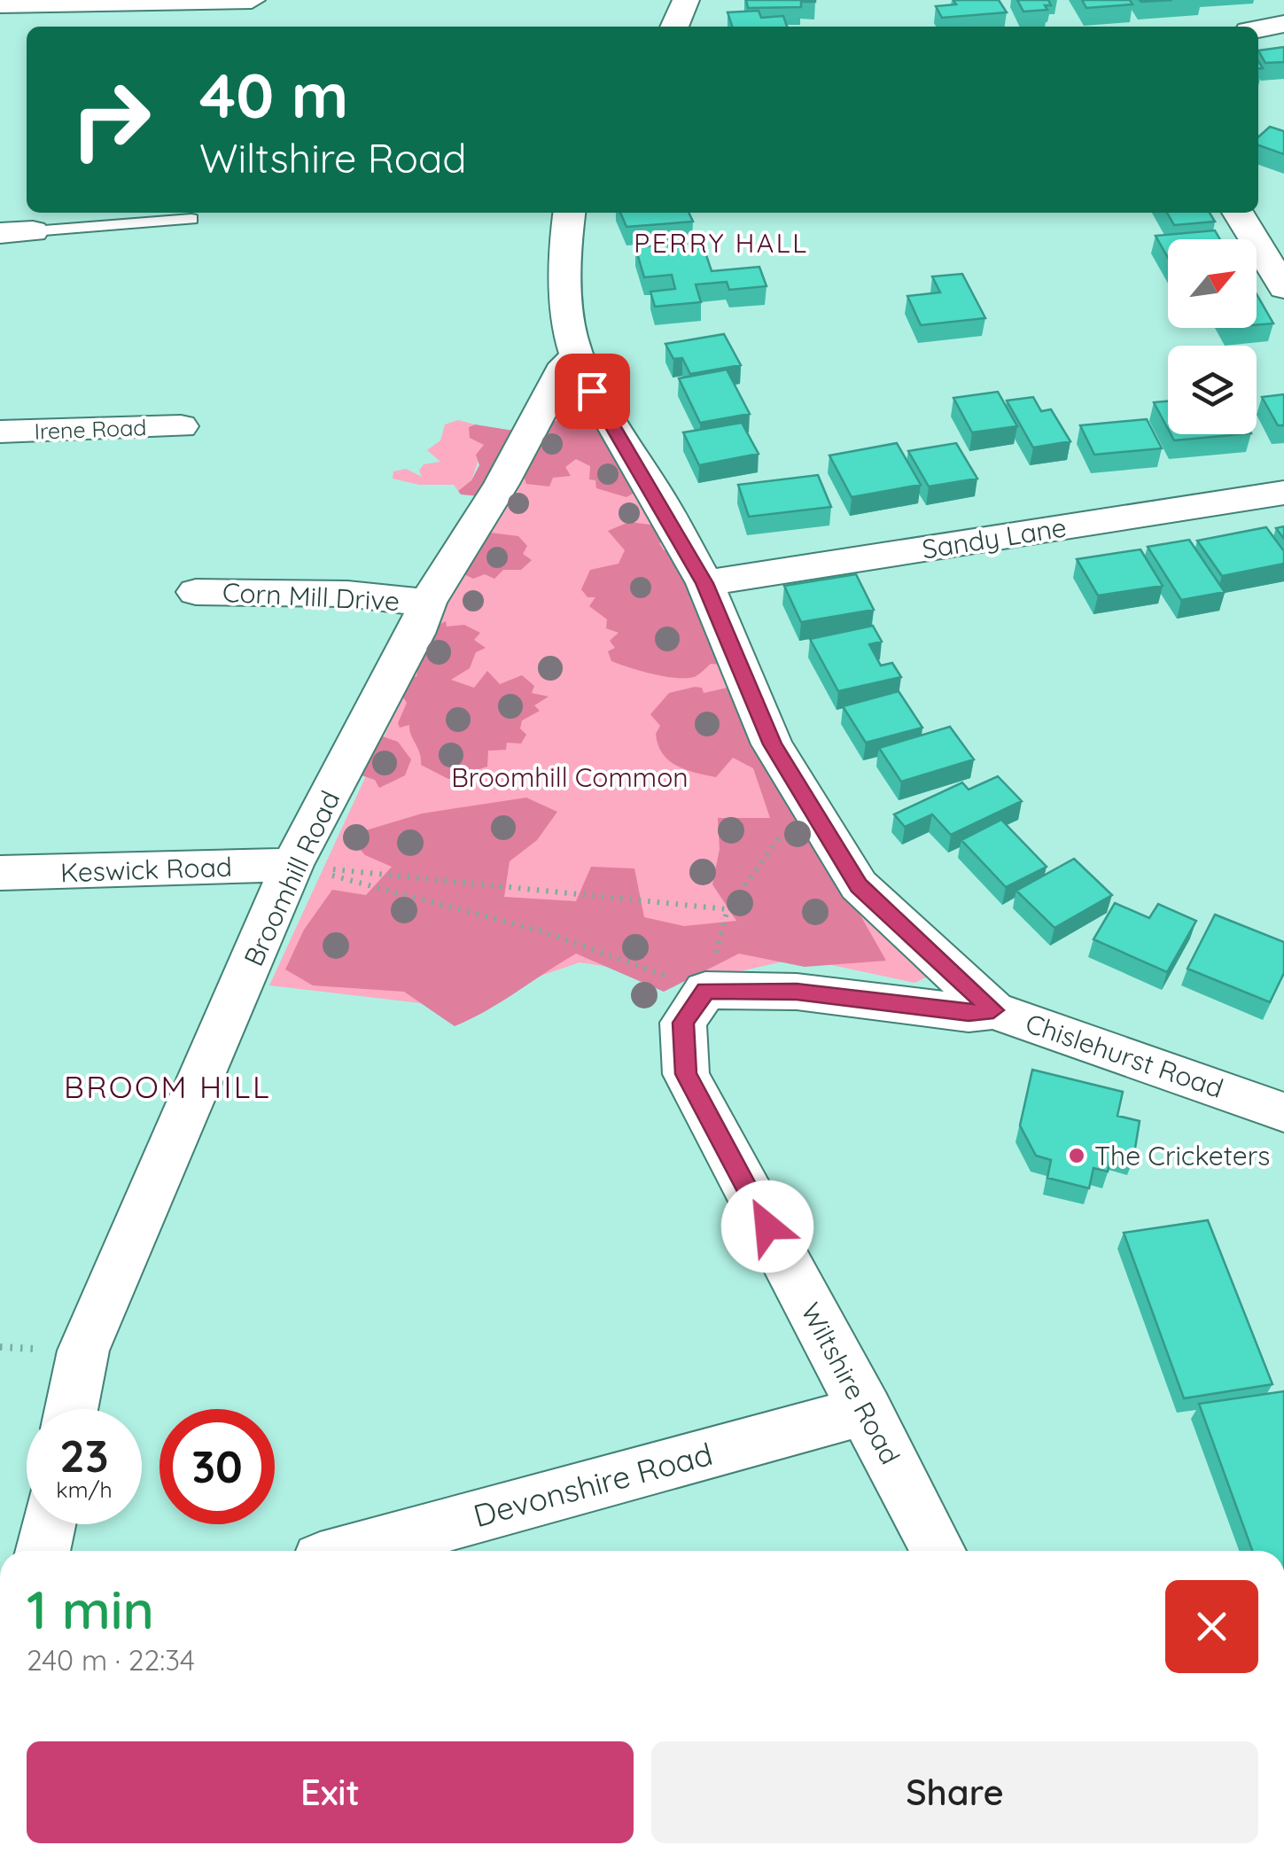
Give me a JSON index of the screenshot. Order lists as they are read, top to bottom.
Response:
{
  "streets": {
    "street": [
      "Irene Road",
      "Sandy Lane",
      "Corn Mill Drive",
      "Keswick Road",
      "Broomhill Road",
      "Chislehurst Road",
      "Wiltshire Road",
      "Devonshire Road"
    ]
  },
  "crossings": [
    ["Sandy Lane", "Chislehurst Road"],
    ["Corn Mill Drive", "Broomhill Road"],
    ["Keswick Road", "Broomhill Road"],
    ["Broomhill Road", "Chislehurst Road"],
    ["Wiltshire Road", "Devonshire Road"]
  ],
  "districts": ["PERRY HALL", "BROOM HILL"],
  "parks": ["Broomhill Common"],
  "places": ["The Cricketers"],
  "north": "top right",
  "page": {
    "turn": ["40 m", "Wiltshire Road"],
    "speed": "23 km/h",
    "limit": "30",
    "heading": ["1 min", "240 m · 22:34"],
    "buttons": ["Exit", "Share"]
  }
}
